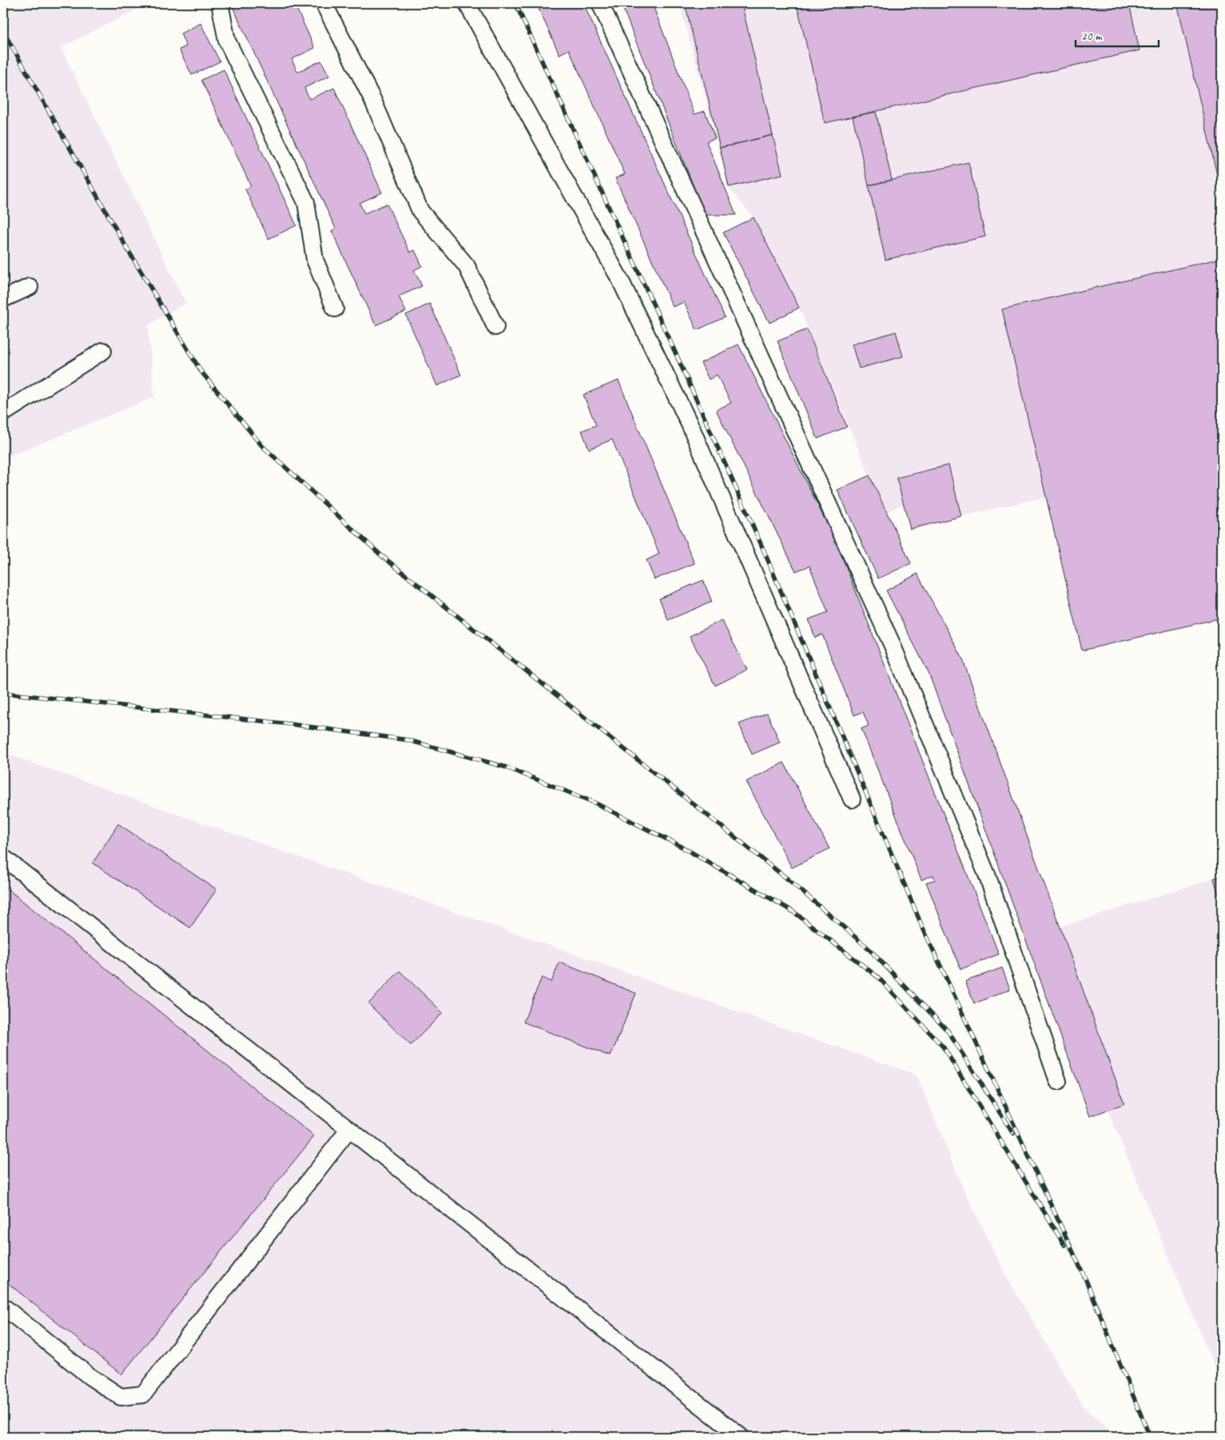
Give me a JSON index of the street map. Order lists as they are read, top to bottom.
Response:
{
  "scale_bar": "20 m"
}
